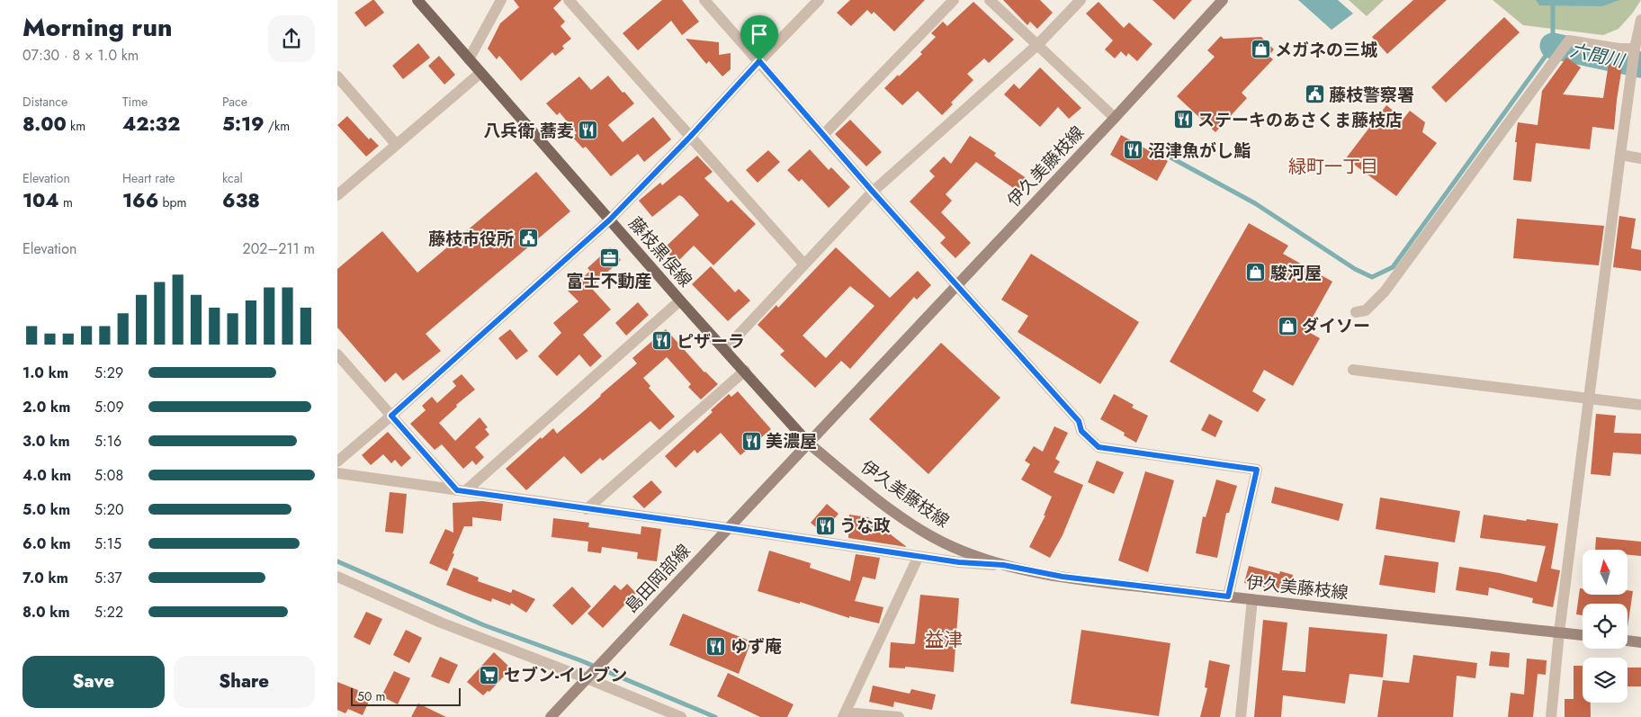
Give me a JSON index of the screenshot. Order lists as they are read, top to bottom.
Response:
{
  "streets": {
    "main road": ["伊久美藤枝線", "藤枝黒俣線", "島田岡部線"]
  },
  "crossings": [
    ["伊久美藤枝線", "藤枝黒俣線"],
    ["伊久美藤枝線", "島田岡部線"],
    ["藤枝黒俣線", "島田岡部線"]
  ],
  "districts": ["緑町一丁目", "益津"],
  "water": ["六間川"],
  "places": {
    "shop": ["メガネの三城", "駿河屋", "ダイソー"],
    "public building": ["藤枝警察署", "藤枝市役所"],
    "restaurant": [
      "ステーキのあさくま藤枝店",
      "八兵衛 蕎麦",
      "沼津魚がし鮨",
      "ピザーラ",
      "美濃屋",
      "うな政",
      "ゆず庵"
    ],
    "office": ["富士不動産"],
    "supermarket": ["セブン-イレブン"]
  },
  "scale_bar": "50 m",
  "north": "top",
  "page": {
    "heading": ["Morning run", "07:30 · 8 × 1.0 km"],
    "stats": [
      ["Distance", "8.00 km"],
      ["Time", "42:32"],
      ["Pace", "5:19 /km"],
      ["Elevation", "104 m"],
      ["Heart rate", "166 bpm"],
      ["kcal", "638"]
    ],
    "chart": ["Elevation", "202–211 m"],
    "list": [
      {
        "name": "1.0 km",
        "note": "5:29"
      },
      {
        "name": "2.0 km",
        "note": "5:09"
      },
      {
        "name": "3.0 km",
        "note": "5:16"
      },
      {
        "name": "4.0 km",
        "note": "5:08"
      },
      {
        "name": "5.0 km",
        "note": "5:20"
      },
      {
        "name": "6.0 km",
        "note": "5:15"
      },
      {
        "name": "7.0 km",
        "note": "5:37"
      },
      {
        "name": "8.0 km",
        "note": "5:22"
      }
    ],
    "buttons": ["Save", "Share"],
    "scale": "50 m"
  }
}
